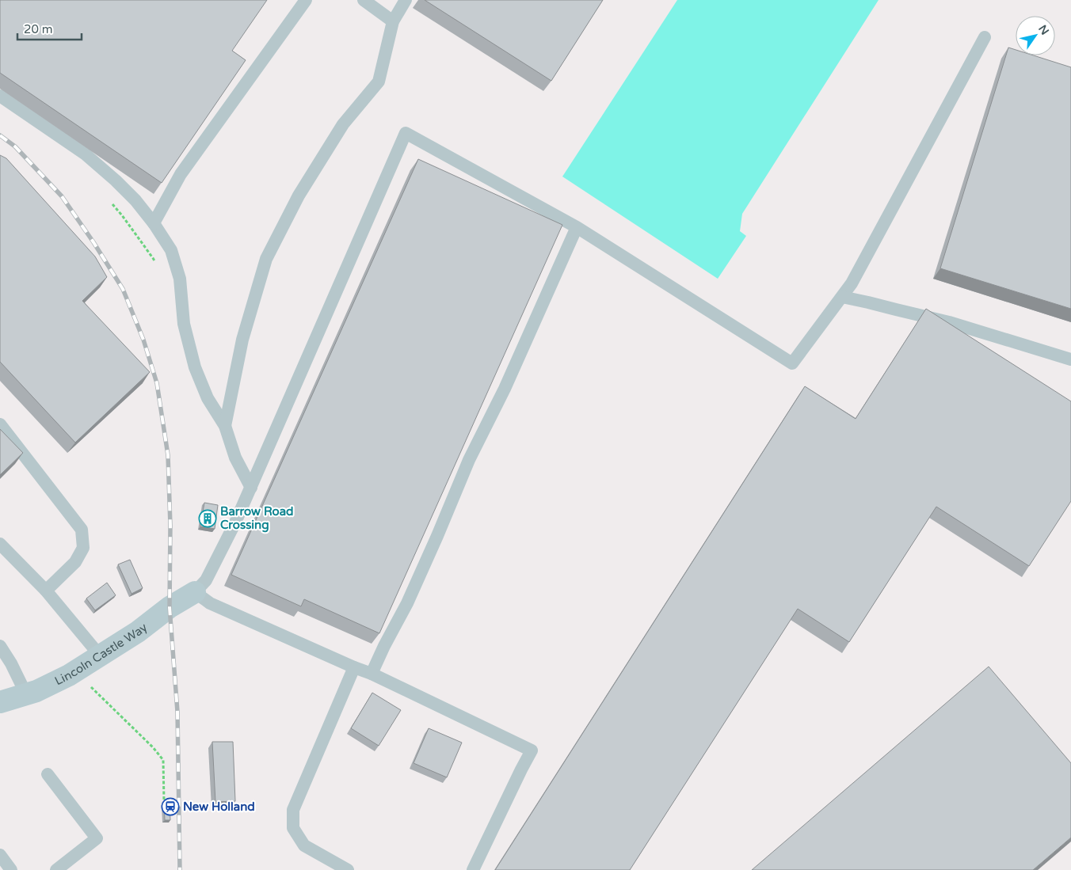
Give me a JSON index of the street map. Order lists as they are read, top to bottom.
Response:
{
  "streets": {
    "main road": ["Lincoln Castle Way"]
  },
  "places": {
    "building": ["Barrow Road Crossing"],
    "station": ["New Holland"]
  },
  "scale_bar": "20 m",
  "north": "top right"
}
